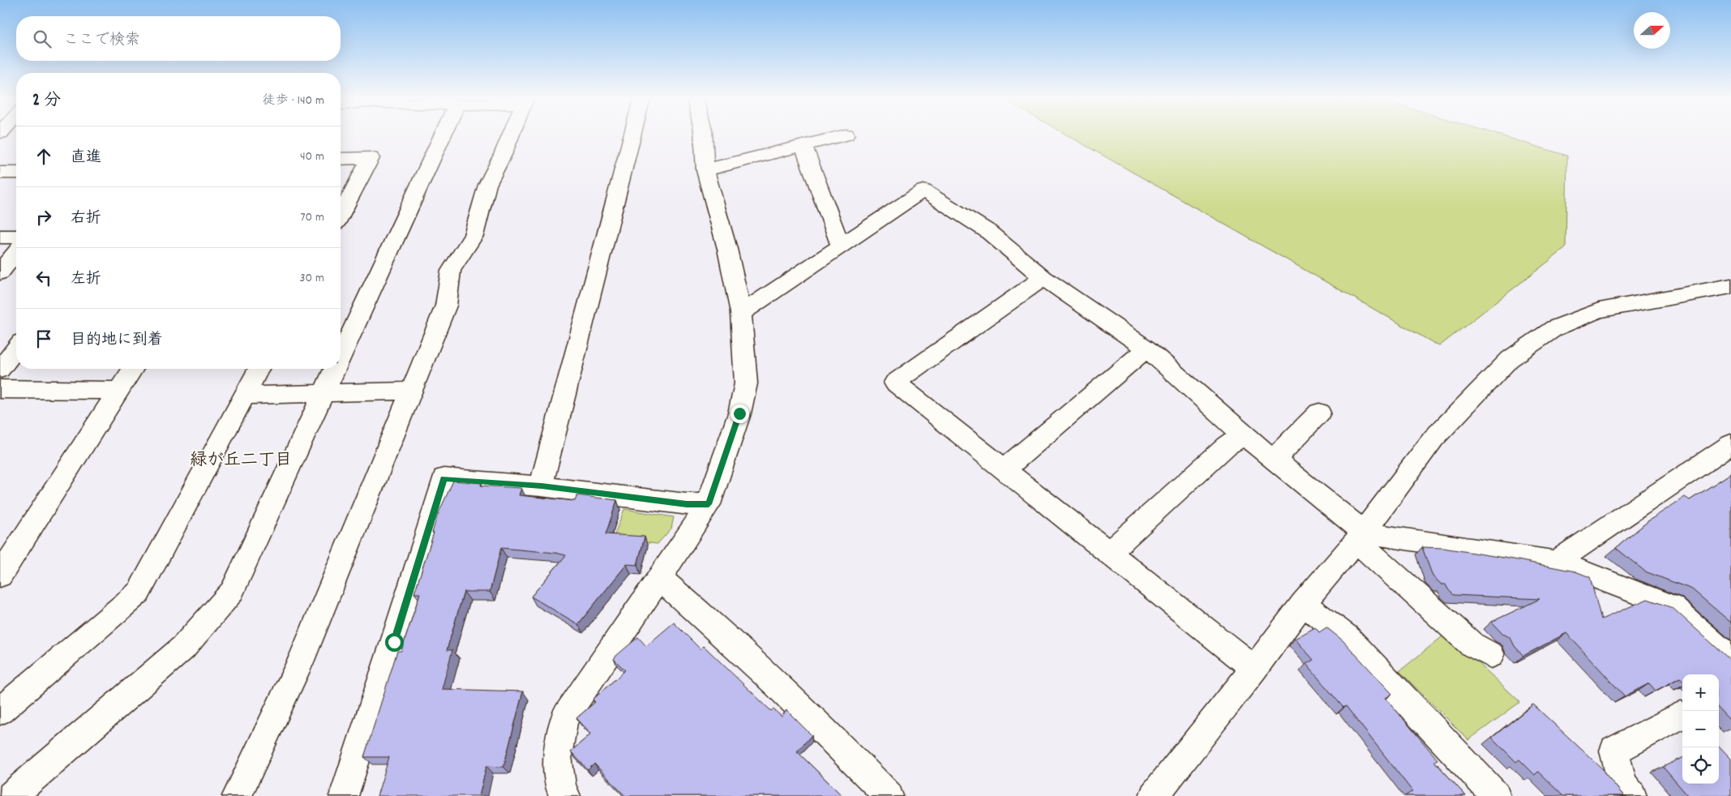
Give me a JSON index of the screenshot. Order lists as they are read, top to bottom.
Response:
{
  "districts": ["緑が丘二丁目"],
  "north": "right",
  "page": {
    "search": "ここで検索",
    "heading": ["2 分", "徒歩 · 140 m"],
    "list": [
      ["直進", "40 m"],
      ["右折", "70 m"],
      ["左折", "30 m"],
      "目的地に到着"
    ],
    "map_buttons": ["+", "−"]
  }
}
